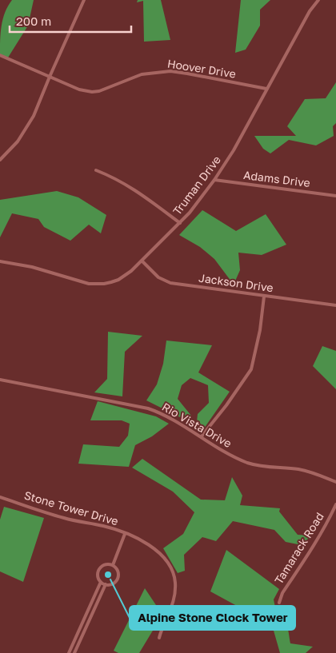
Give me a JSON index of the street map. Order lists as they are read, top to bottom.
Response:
{
  "streets": {
    "street": [
      "Hoover Drive",
      "Adams Drive",
      "Truman Drive",
      "Jackson Drive",
      "Rio Vista Drive",
      "Stone Tower Drive",
      "Tamarack Road"
    ]
  },
  "crossings": [
    ["Hoover Drive", "Truman Drive"],
    ["Adams Drive", "Truman Drive"],
    ["Truman Drive", "Jackson Drive"]
  ],
  "places": ["Alpine Stone Clock Tower"],
  "scale_bar": "200 m"
}
